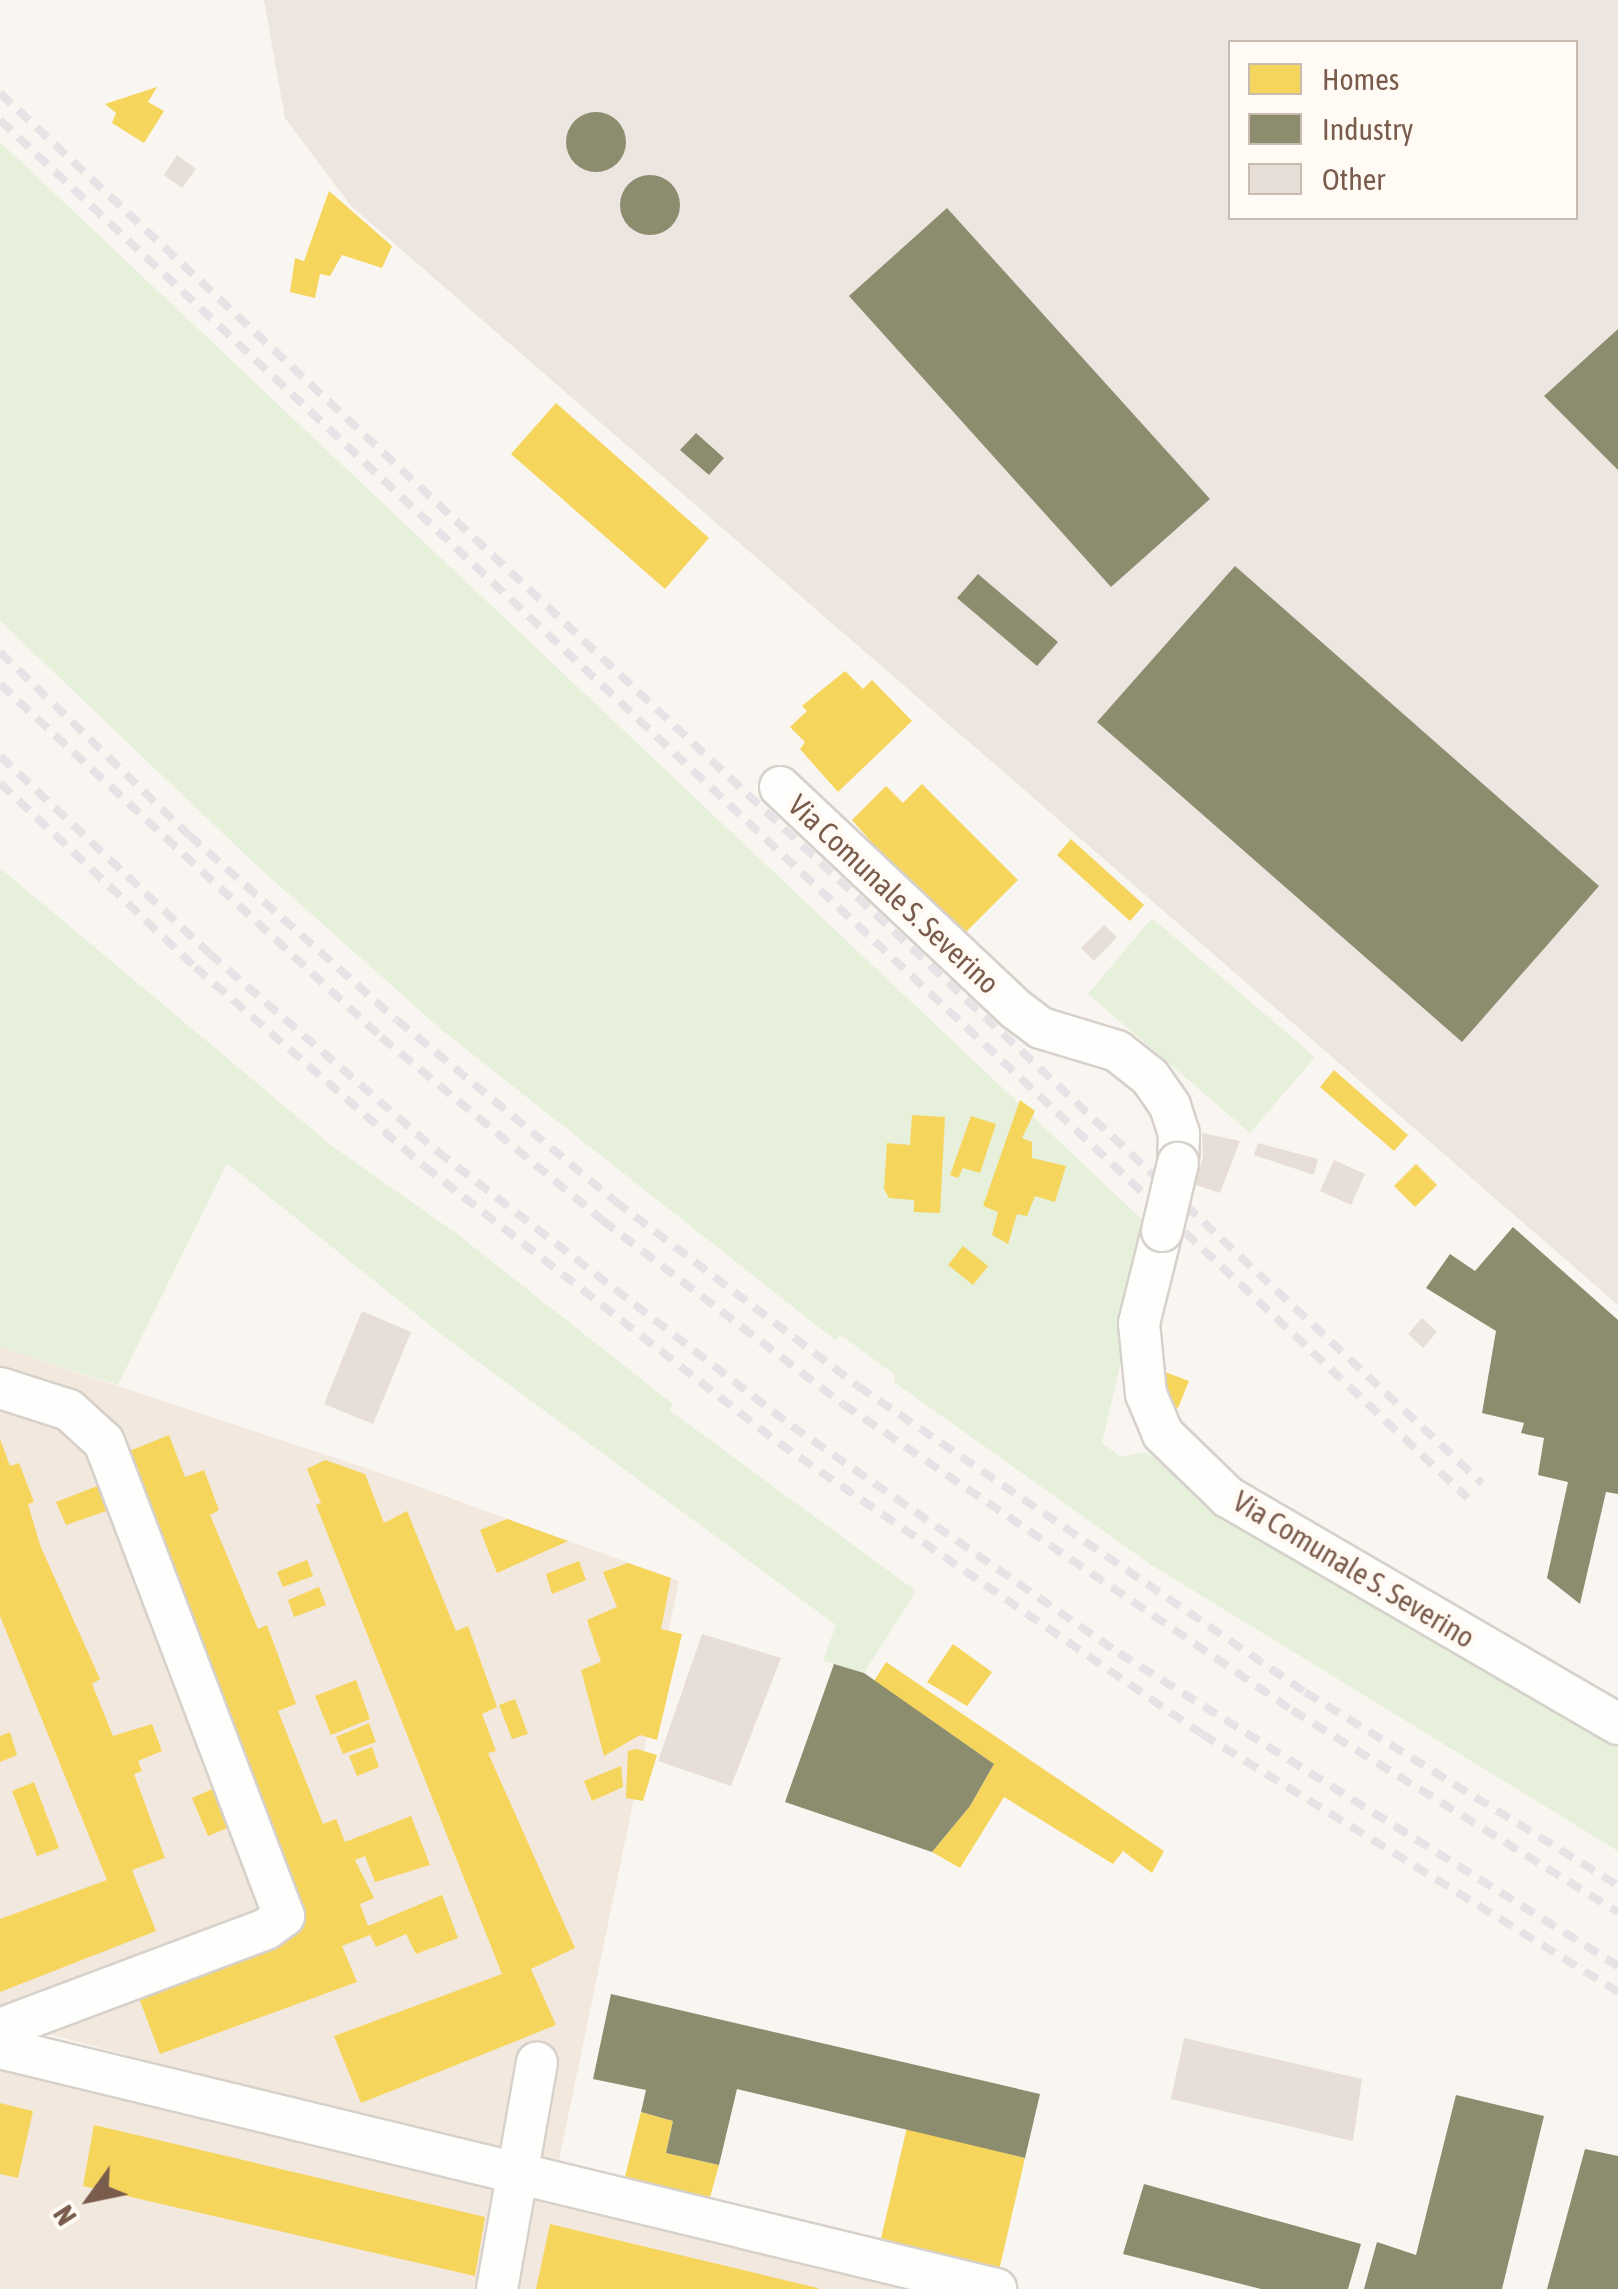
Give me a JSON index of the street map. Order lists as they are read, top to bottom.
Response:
{
  "streets": {
    "street": ["Via Comunale S. Severino"]
  },
  "legend": ["Homes", "Industry", "Other"],
  "north": "bottom left"
}
